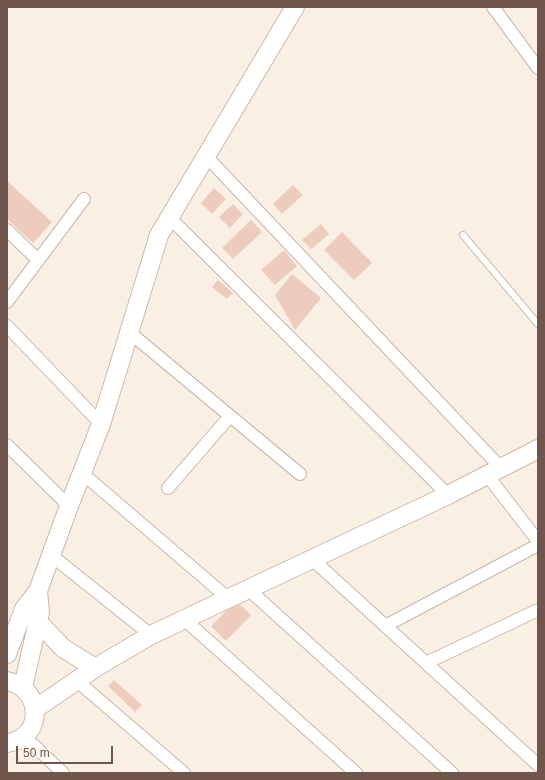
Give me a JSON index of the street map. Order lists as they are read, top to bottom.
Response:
{
  "scale_bar": "50 m"
}
